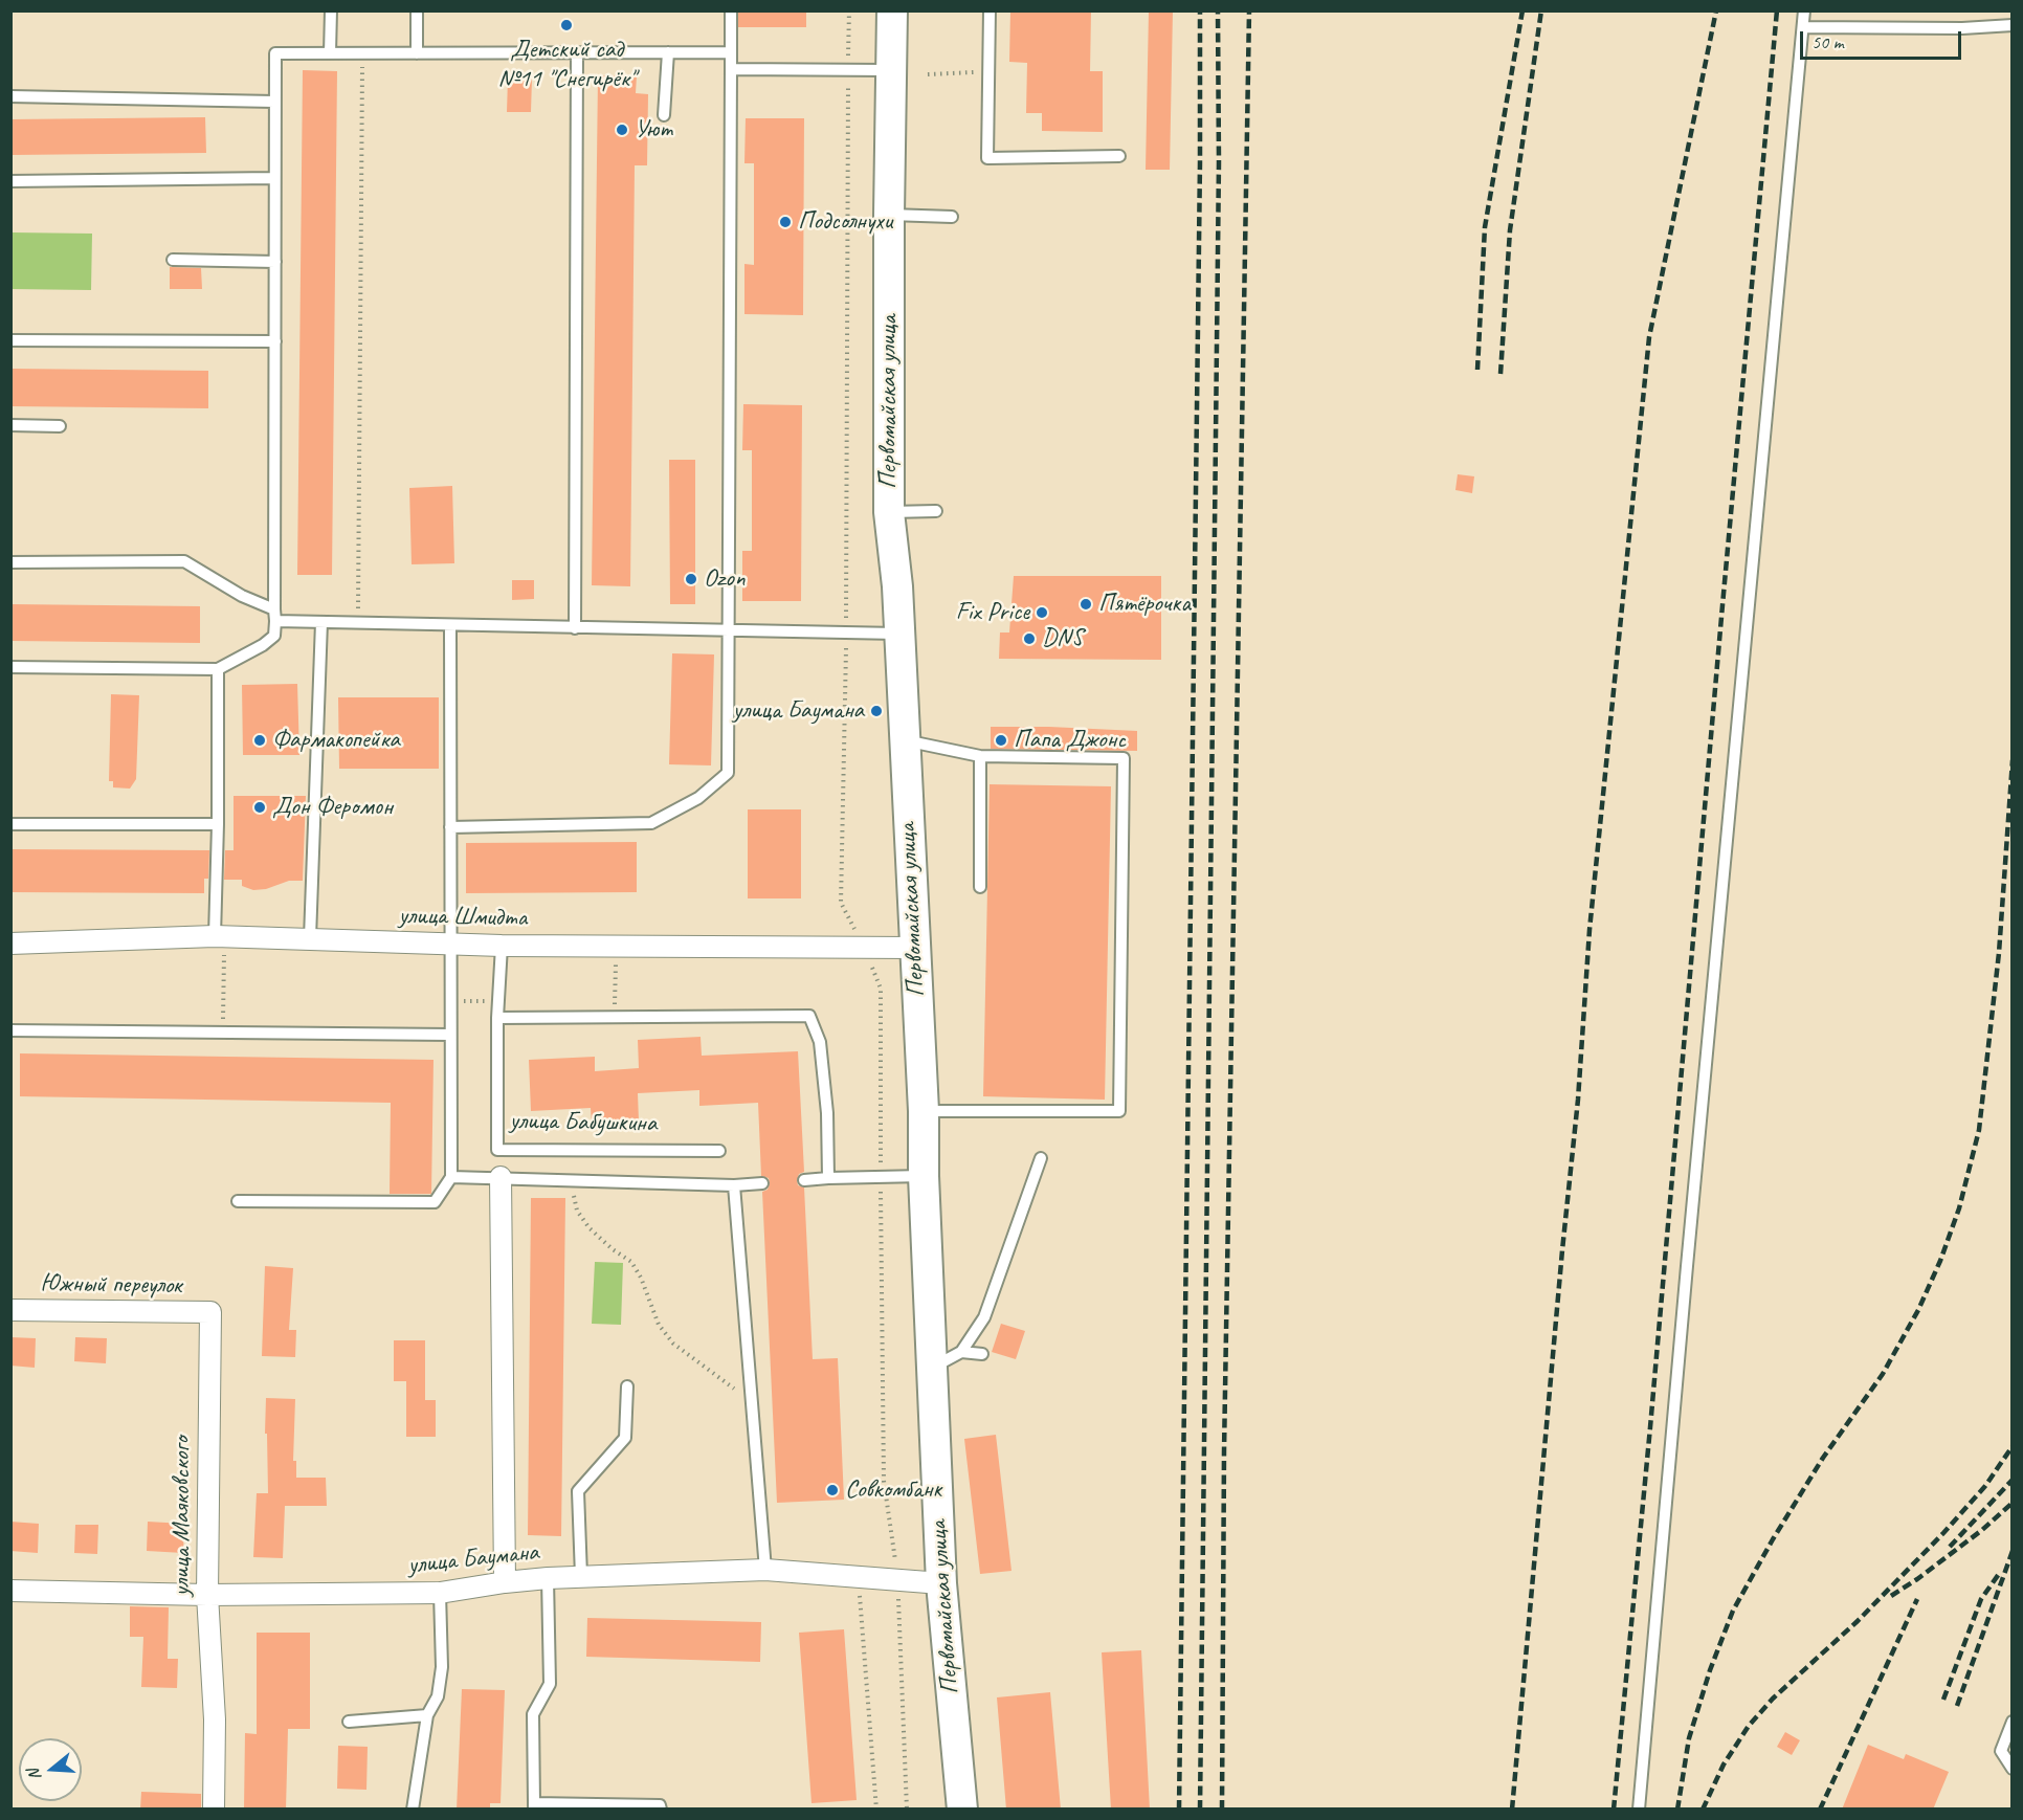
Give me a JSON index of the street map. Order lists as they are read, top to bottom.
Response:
{
  "streets": {
    "main road": ["Первомайская улица"],
    "street": [
      "улица Шмидта",
      "Южный переулок",
      "улица Маяковского",
      "улица Баумана"
    ],
    "lane": ["улица Бабушкина"]
  },
  "crossings": [
    ["Первомайская улица", "улица Шмидта"],
    ["Первомайская улица", "улица Баумана"],
    ["улица Шмидта", "улица Бабушкина"],
    ["Южный переулок", "улица Маяковского"],
    ["улица Маяковского", "улица Баумана"]
  ],
  "places": [
    "Детский сад №11 \"Снегирёк\"",
    "Уют",
    "Подсолнухи",
    "Ozon",
    "Пятёрочка",
    "Fix Price",
    "DNS",
    "улица Баумана",
    "Фармакопейка",
    "Папа Джонс",
    "Дон Феромон",
    "Совкомбанк"
  ],
  "scale_bar": "50 m",
  "north": "left"
}
